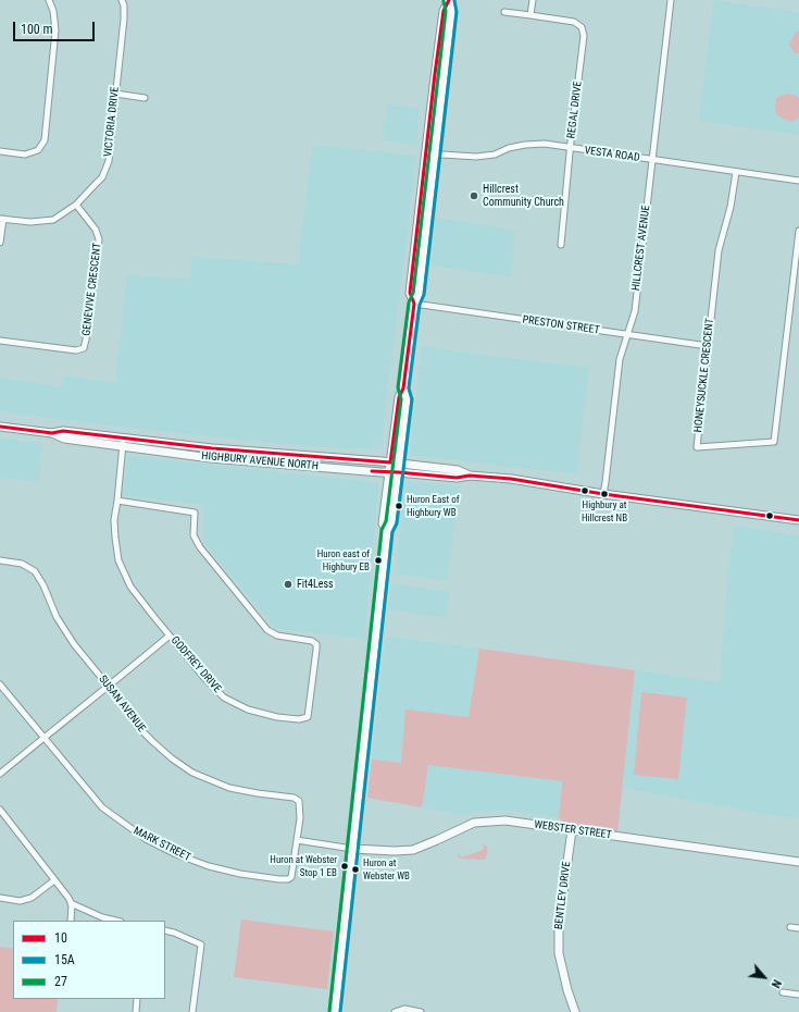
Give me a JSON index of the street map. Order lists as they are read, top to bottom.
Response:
{
  "streets": {
    "main road": ["HIGHBURY AVENUE NORTH", "WEBSTER STREET", "BENTLEY DRIVE"],
    "street": [
      "REGAL DRIVE",
      "VICTORIA DRIVE",
      "VESTA ROAD",
      "HILLCREST AVENUE",
      "GENEVIVE CRESCENT",
      "PRESTON STREET",
      "HONEYSUCKLE CRESCENT",
      "GODFREY DRIVE",
      "SUSAN AVENUE",
      "MARK STREET"
    ]
  },
  "crossings": [
    ["REGAL DRIVE", "VESTA ROAD"],
    ["VICTORIA DRIVE", "GENEVIVE CRESCENT"],
    ["VESTA ROAD", "HILLCREST AVENUE"],
    ["VESTA ROAD", "HONEYSUCKLE CRESCENT"],
    ["HILLCREST AVENUE", "PRESTON STREET"],
    ["HILLCREST AVENUE", "HIGHBURY AVENUE NORTH"],
    ["PRESTON STREET", "HONEYSUCKLE CRESCENT"],
    ["HIGHBURY AVENUE NORTH", "GODFREY DRIVE"],
    ["SUSAN AVENUE", "MARK STREET"],
    ["WEBSTER STREET", "BENTLEY DRIVE"]
  ],
  "places": [
    "Hillcrest Community Church",
    "Highbury at Hillcrest NB",
    "Huron East of Highbury WB",
    "Huron east of Highbury EB",
    "Fit4Less",
    "Huron at Webster Stop 1 EB",
    "Huron at Webster WB"
  ],
  "lines": ["transit line 10", "transit line 15A", "transit line 27"],
  "legend": ["10", "15A", "27"],
  "scale_bar": "100 m",
  "north": "bottom right"
}
